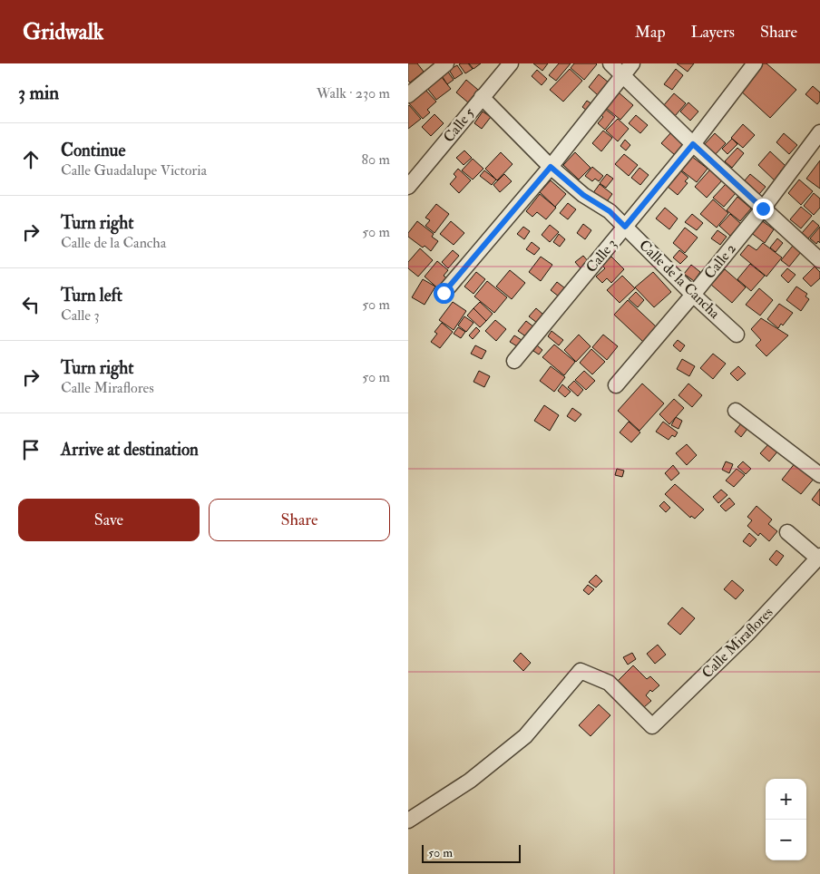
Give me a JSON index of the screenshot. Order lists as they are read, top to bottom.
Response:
{
  "streets": {
    "street": [
      "Calle 5",
      "Calle 3",
      "Calle 2",
      "Calle de la Cancha",
      "Calle Miraflores"
    ]
  },
  "crossings": [
    ["Calle 5", "Calle de la Cancha"],
    ["Calle 3", "Calle de la Cancha"],
    ["Calle 2", "Calle de la Cancha"]
  ],
  "scale_bar": "50 m",
  "page": {
    "header": "Gridwalk",
    "nav": ["Map", "Layers", "Share"],
    "heading": ["3 min", "Walk · 230 m"],
    "list": [
      ["Continue", "Calle Guadalupe Victoria", "80 m"],
      ["Turn right", "Calle de la Cancha", "50 m"],
      ["Turn left", "Calle 3", "50 m"],
      ["Turn right", "Calle Miraflores", "50 m"],
      "Arrive at destination"
    ],
    "buttons": ["Save", "Share"],
    "map_buttons": ["+", "−"],
    "scale": "50 m"
  }
}
